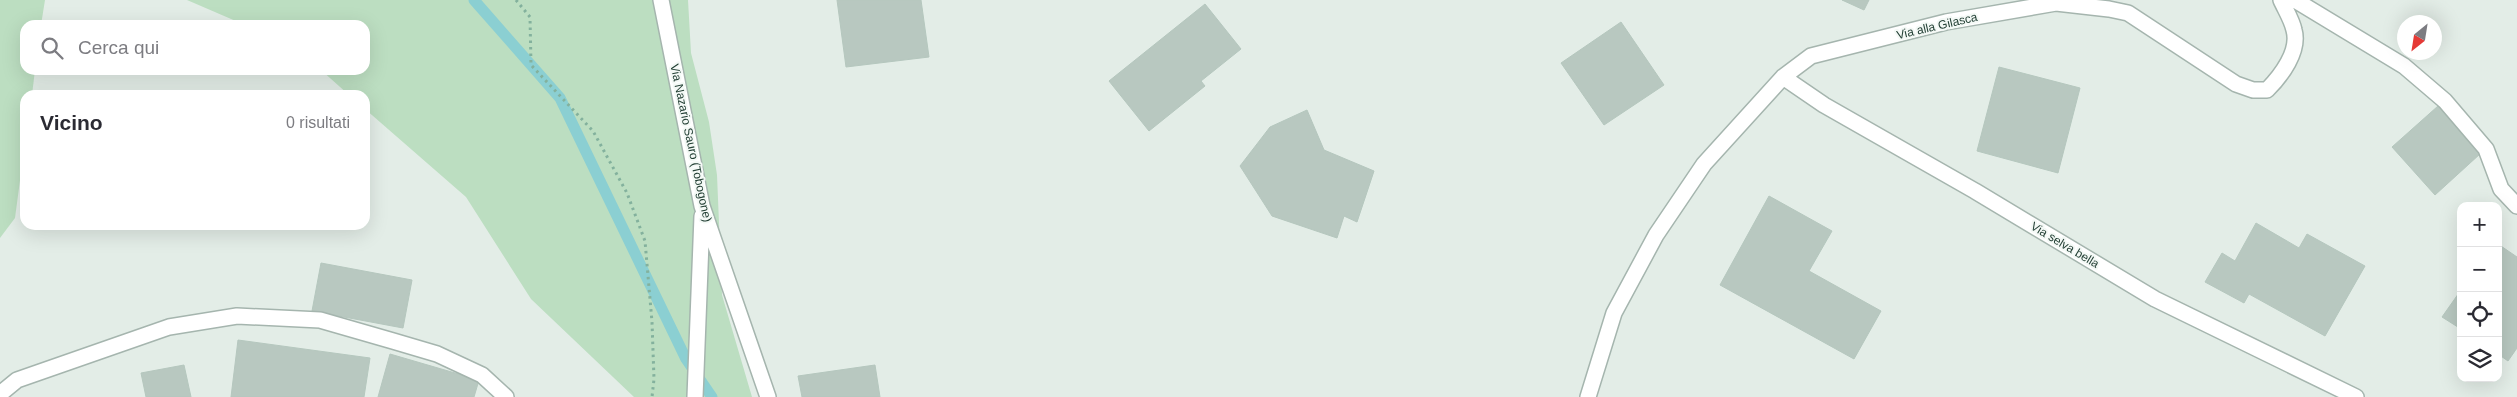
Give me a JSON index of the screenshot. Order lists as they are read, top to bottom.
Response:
{
  "streets": {
    "street": ["Via alla Gilasca", "Via Nazario Sauro (Tobogone)", "Via selva bella"]
  },
  "crossings": [
    ["Via alla Gilasca", "Via selva bella"]
  ],
  "north": "bottom left",
  "page": {
    "search": "Cerca qui",
    "heading": ["Vicino", "0 risultati"],
    "map_buttons": ["+", "−"]
  }
}
